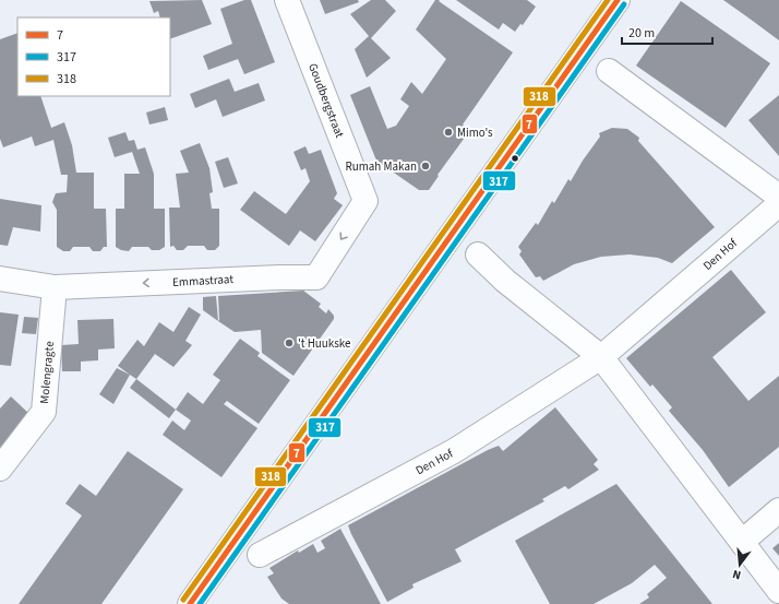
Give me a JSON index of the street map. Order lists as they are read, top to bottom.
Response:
{
  "streets": {
    "street": [
      "Goudbergstraat",
      "Den Hof",
      "Emmastraat",
      "Molengragte"
    ]
  },
  "crossings": [
    ["Goudbergstraat", "Emmastraat"],
    ["Emmastraat", "Molengragte"]
  ],
  "one_way": ["Emmastraat"],
  "places": ["Mimo's", "Rumah Makan", "'t Huukske"],
  "lines": ["transit line 7", "transit line 318", "transit line 317"],
  "legend": ["7", "317", "318"],
  "scale_bar": "20 m",
  "north": "bottom"
}
